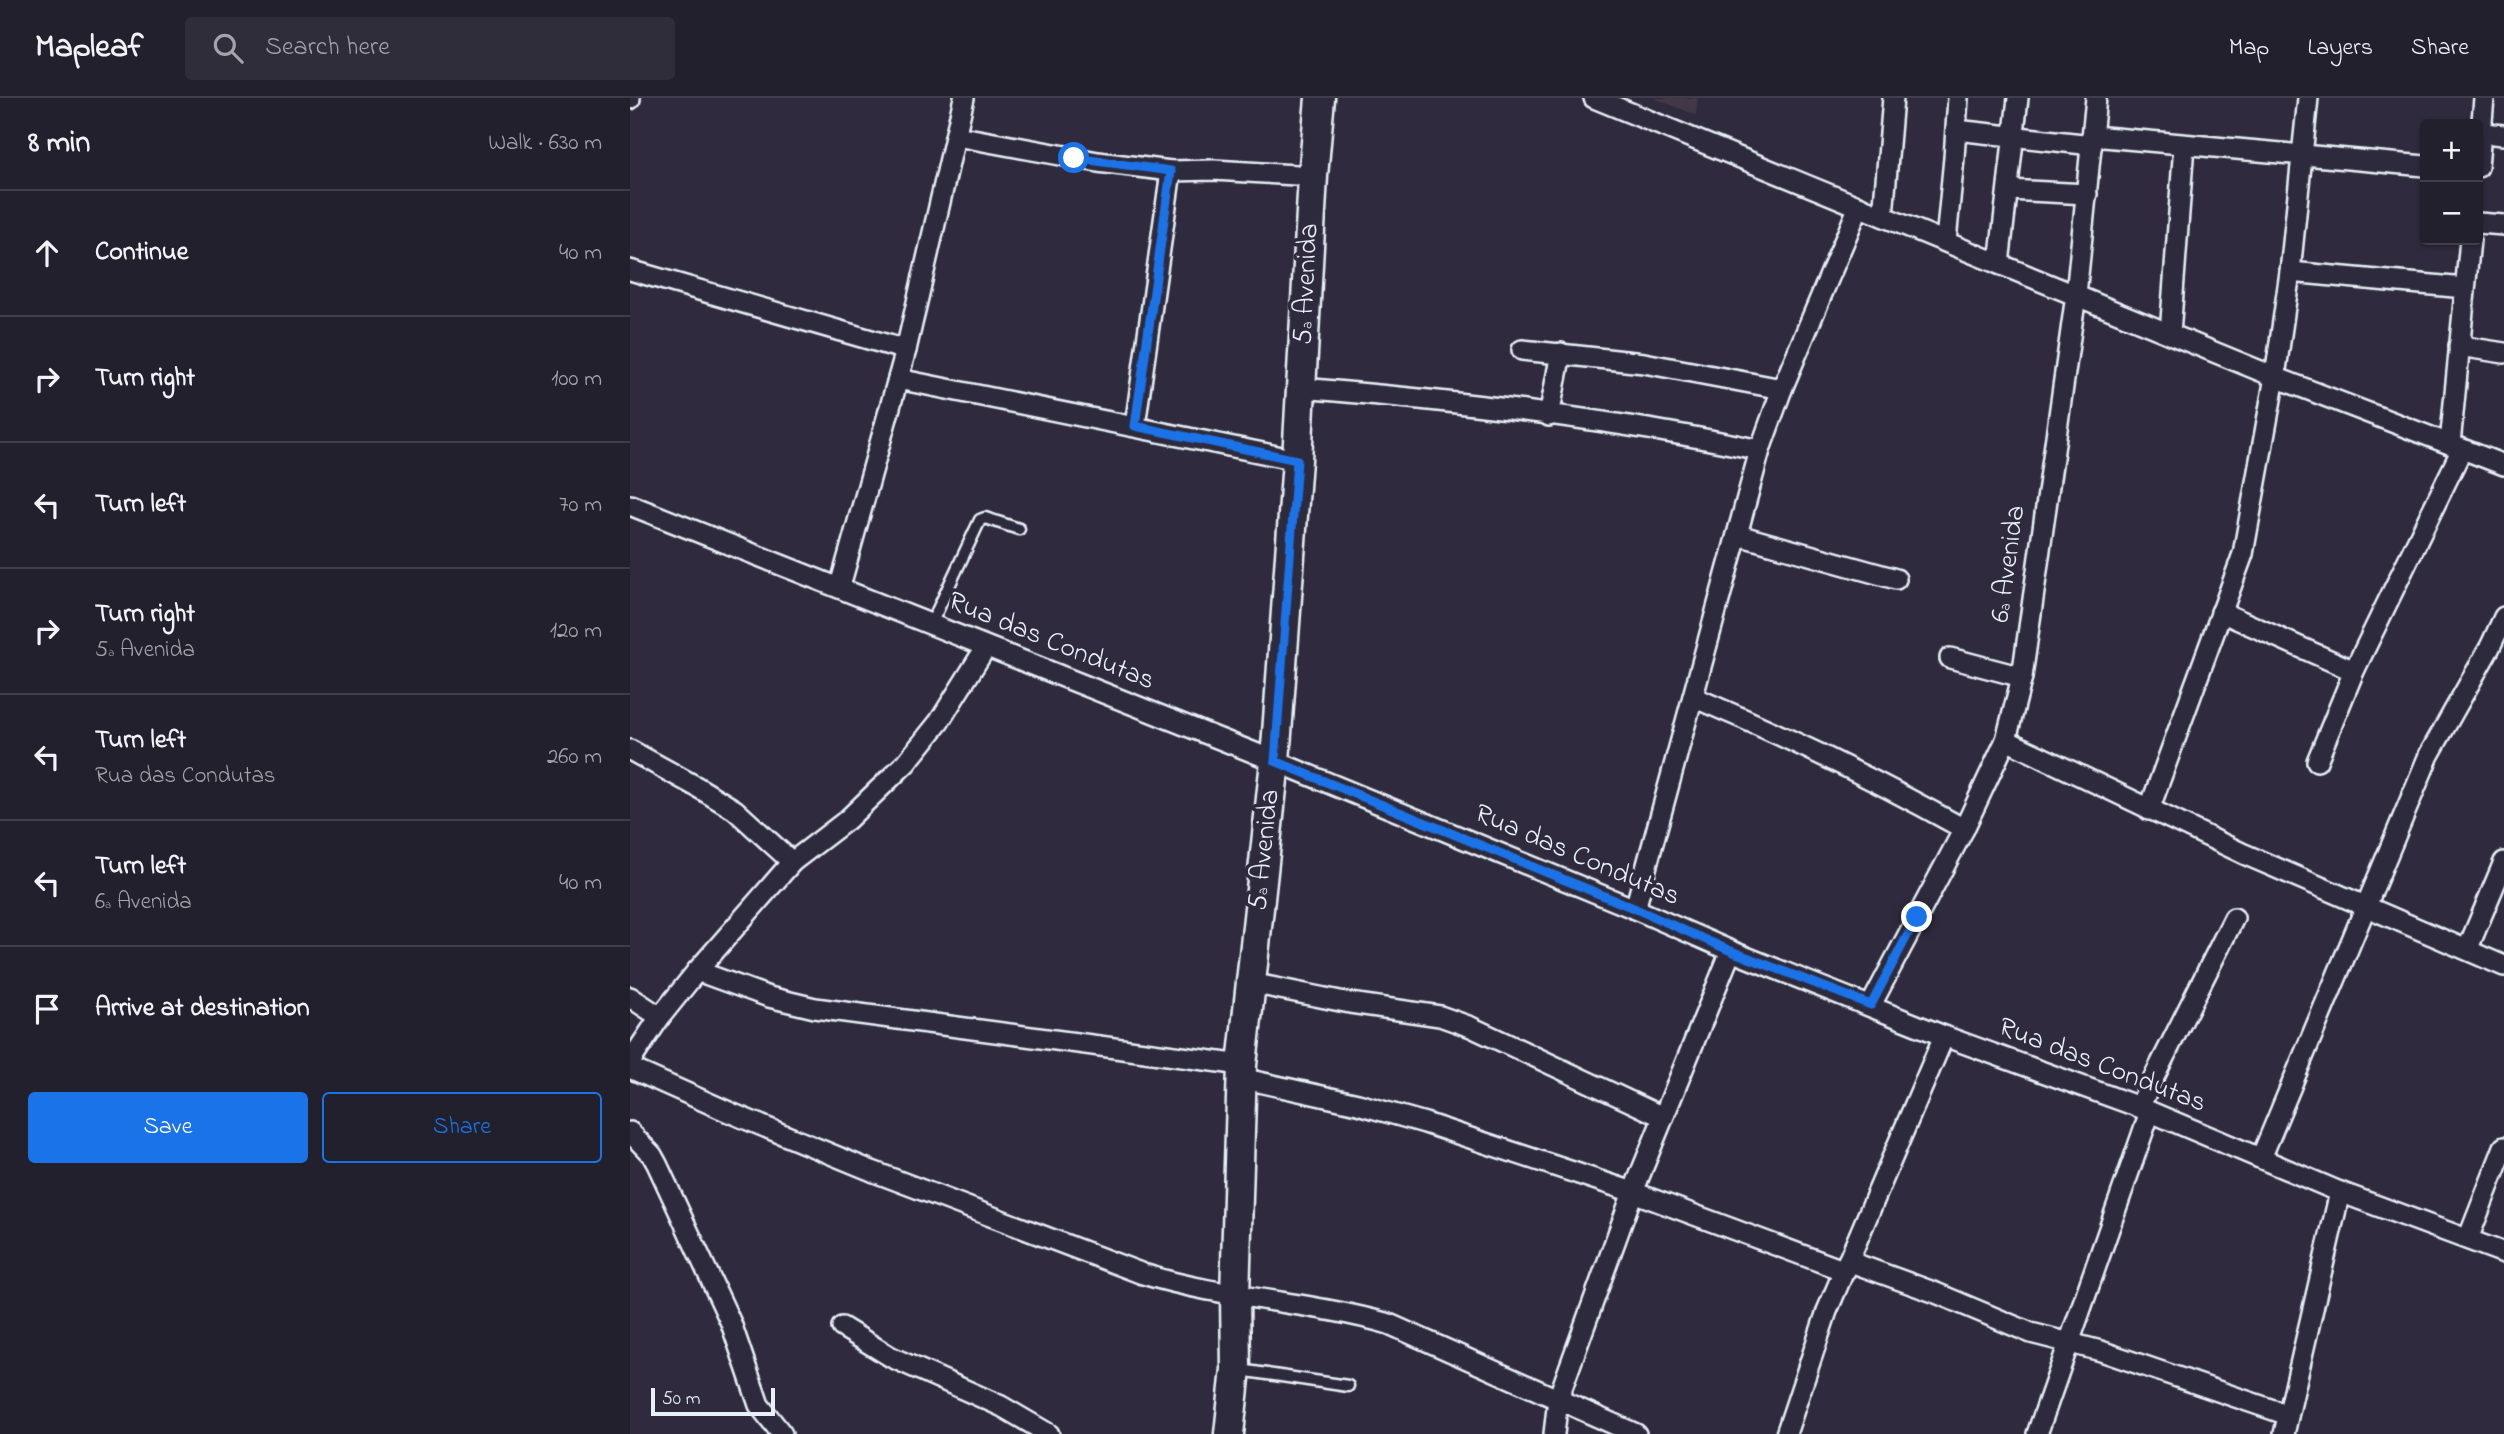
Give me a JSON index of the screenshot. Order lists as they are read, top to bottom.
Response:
{
  "streets": {
    "street": ["5ª Avenida", "6ª Avenida", "Rua das Condutas"]
  },
  "crossings": [
    ["5ª Avenida", "Rua das Condutas"],
    ["6ª Avenida", "Rua das Condutas"]
  ],
  "scale_bar": "50 m",
  "page": {
    "header": "Mapleaf",
    "search": "Search here",
    "nav": ["Map", "Layers", "Share"],
    "heading": ["8 min", "Walk · 630 m"],
    "map_buttons": ["+", "−"],
    "list": [
      ["Continue", "40 m"],
      ["Turn right", "100 m"],
      ["Turn left", "70 m"],
      ["Turn right", "5ª Avenida", "120 m"],
      ["Turn left", "Rua das Condutas", "260 m"],
      ["Turn left", "6ª Avenida", "40 m"],
      "Arrive at destination"
    ],
    "buttons": ["Save", "Share"],
    "scale": "50 m"
  }
}
